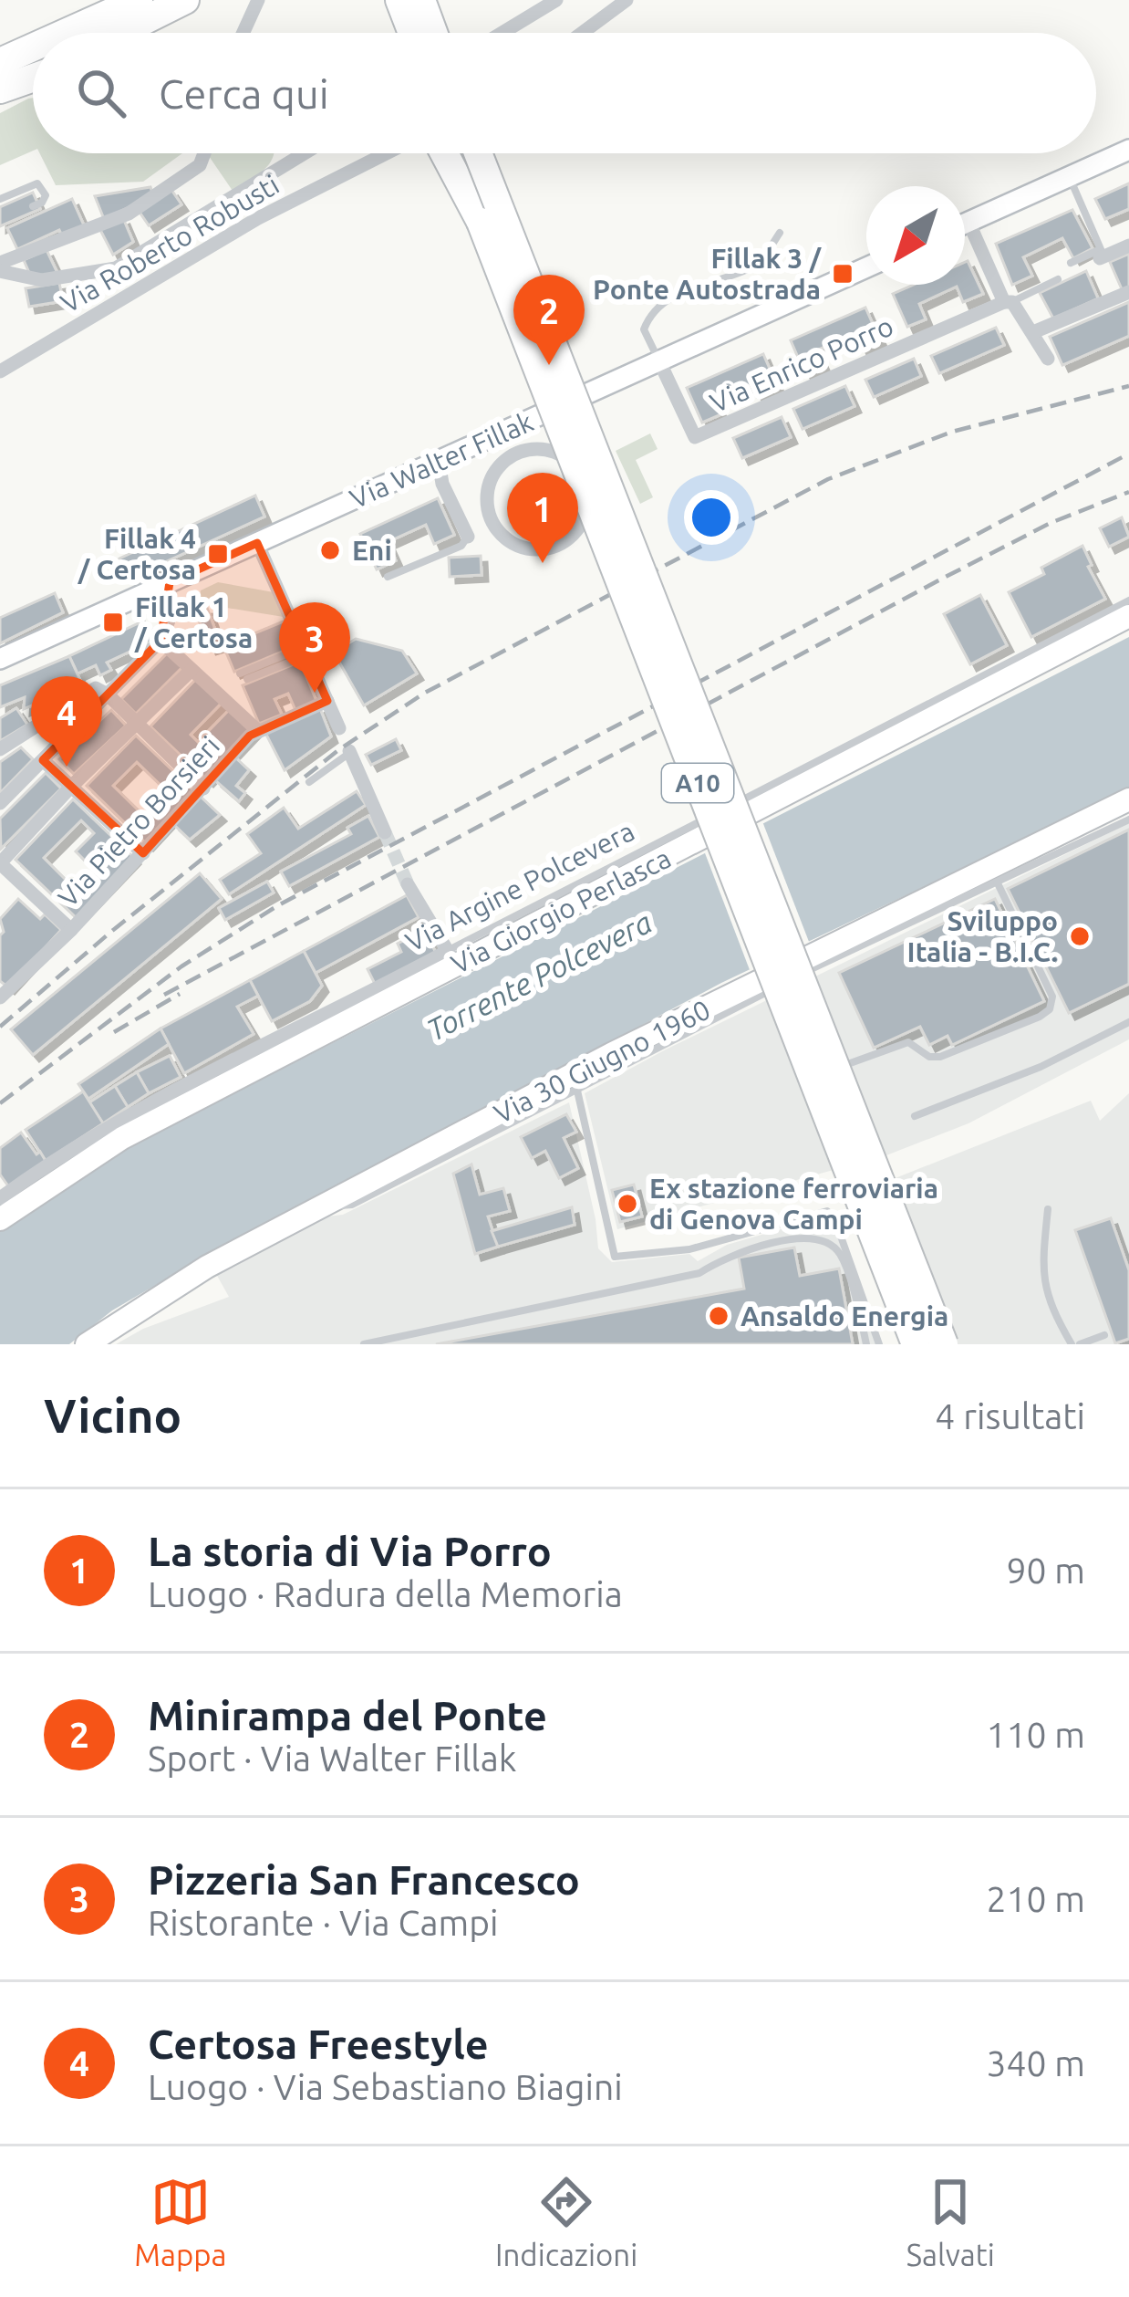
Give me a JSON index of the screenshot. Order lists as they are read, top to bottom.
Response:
{
  "streets": {
    "highway": ["A10"],
    "main road": ["Via Walter Fillak", "Via Giorgio Perlasca", "Via 30 Giugno 1960"],
    "street": [
      "Via Roberto Robusti",
      "Via Enrico Porro",
      "Via Pietro Borsieri",
      "Via Argine Polcevera"
    ]
  },
  "crossings": [
    ["Via Enrico Porro", "Via Walter Fillak"],
    ["Via Argine Polcevera", "Via Giorgio Perlasca"]
  ],
  "water": ["Torrente Polcevera"],
  "places": {
    "transit": ["Fillak 3 / Ponte Autostrada", "Fillak 4 / Certosa", "Fillak 1 / Certosa"],
    "other": [
      "Eni",
      "Sviluppo Italia - B.I.C.",
      "Ex stazione ferroviaria di Genova Campi",
      "Ansaldo Energia"
    ]
  },
  "north": "bottom left",
  "page": {
    "search": "Cerca qui",
    "pins": [
      "2",
      "1",
      "3",
      "4"
    ],
    "heading": ["Vicino", "4 risultati"],
    "list": [
      {
        "mark": "1",
        "name": "La storia di Via Porro",
        "note": "Luogo · Radura della Memoria",
        "value": "90 m"
      },
      {
        "mark": "2",
        "name": "Minirampa del Ponte",
        "note": "Sport · Via Walter Fillak",
        "value": "110 m"
      },
      {
        "mark": "3",
        "name": "Pizzeria San Francesco",
        "note": "Ristorante · Via Campi",
        "value": "210 m"
      },
      {
        "mark": "4",
        "name": "Certosa Freestyle",
        "note": "Luogo · Via Sebastiano Biagini",
        "value": "340 m"
      }
    ],
    "nav": ["Mappa", "Indicazioni", "Salvati"]
  }
}
